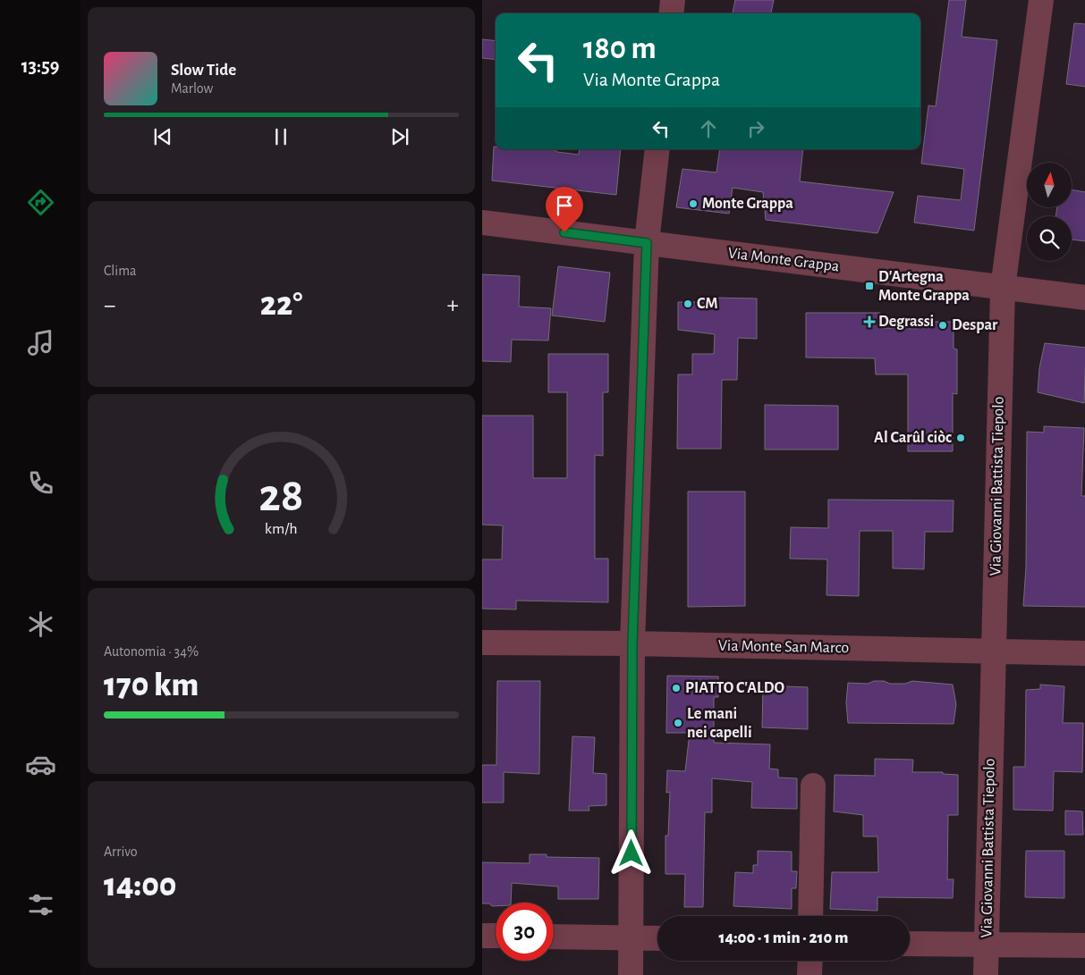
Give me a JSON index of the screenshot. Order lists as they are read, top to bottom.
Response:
{
  "streets": {
    "street": ["Via Monte Grappa", "Via Giovanni Battista Tiepolo", "Via Monte San Marco"]
  },
  "crossings": [
    ["Via Monte Grappa", "Via Giovanni Battista Tiepolo"],
    ["Via Giovanni Battista Tiepolo", "Via Monte San Marco"]
  ],
  "places": {
    "other": [
      "Monte Grappa",
      "CM",
      "Despar",
      "Al Carûl ciòc",
      "PIATTO C'ALDO",
      "Le mani nei capelli"
    ],
    "transit": ["D'Artegna Monte Grappa"],
    "health": ["Degrassi"]
  },
  "north": "top",
  "page": {
    "tabs": "13:59",
    "turn": ["180 m", "Via Monte Grappa"],
    "song": ["Slow Tide", "Marlow"],
    "tile": [
      "Clima",
      ["Autonomia · 34%", "170 km"],
      ["Arrivo", "14:00"]
    ],
    "heat": ["−", "22°", "+"],
    "limit": "30",
    "trip": "14:00 · 1 min · 210 m",
    "gauge": ["28", "km/h"]
  }
}
